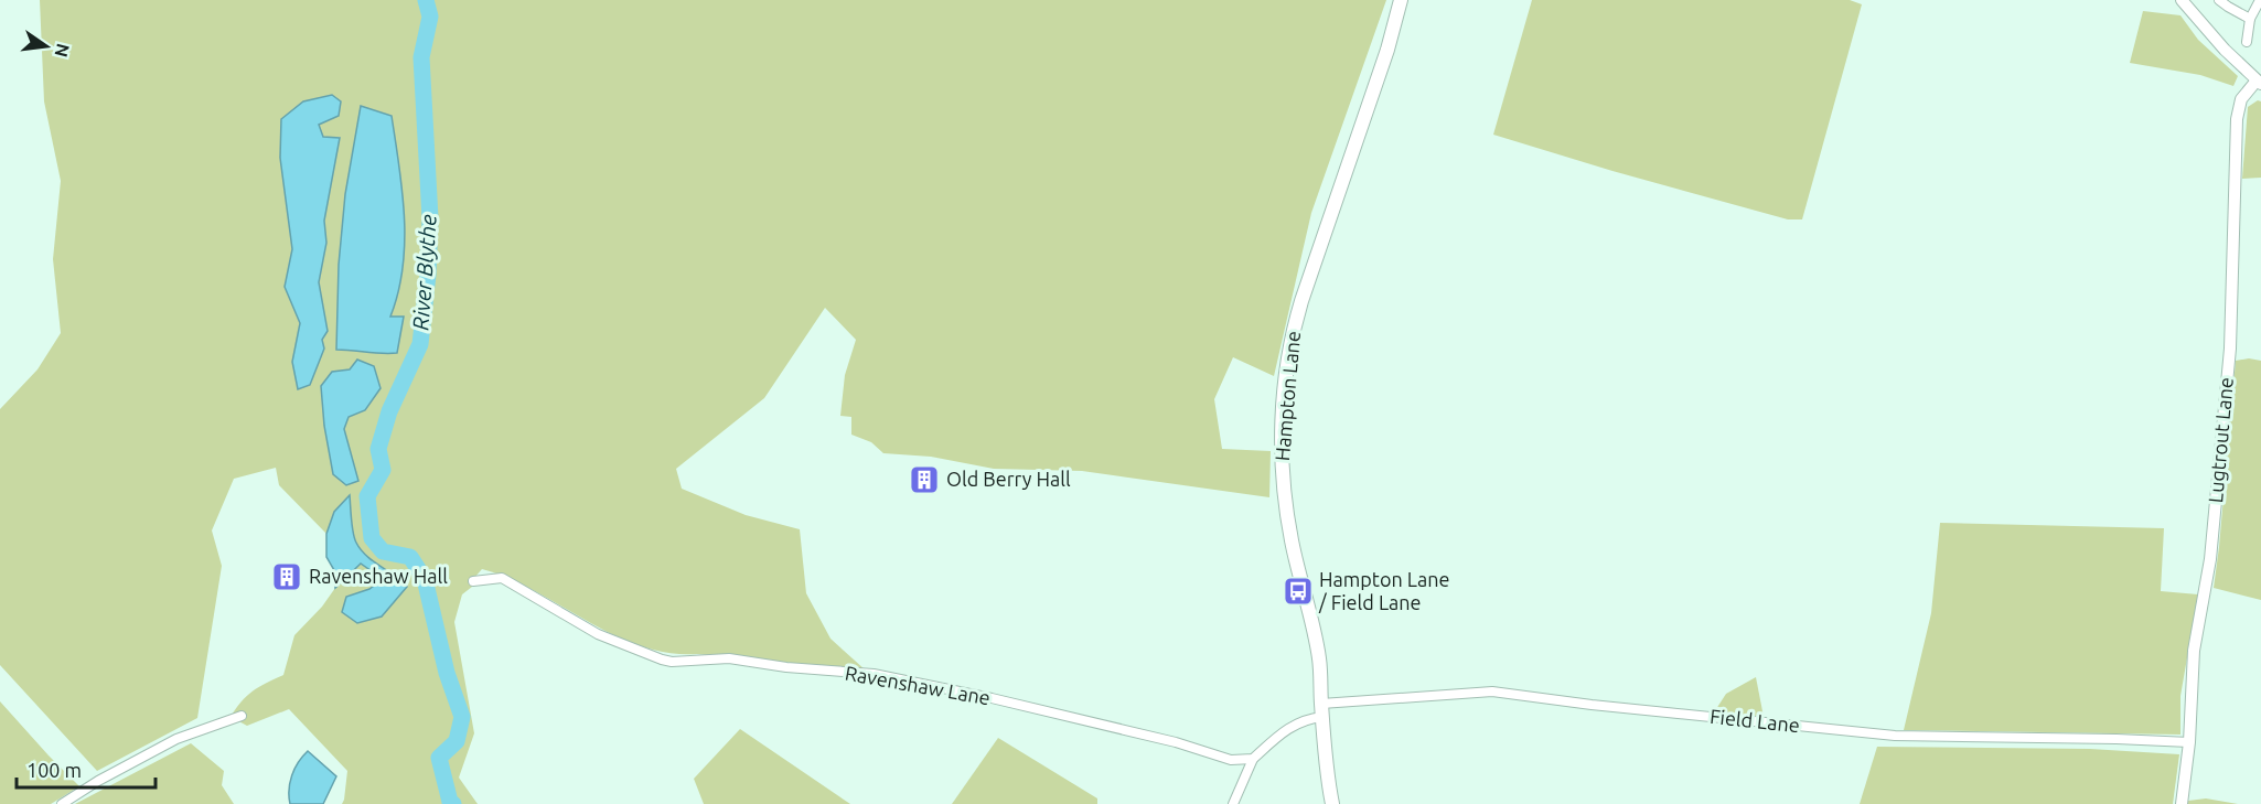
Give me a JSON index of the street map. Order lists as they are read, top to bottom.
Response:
{
  "streets": {
    "main road": ["Hampton Lane"],
    "street": ["Lugtrout Lane", "Ravenshaw Lane", "Field Lane"]
  },
  "crossings": [
    ["Hampton Lane", "Field Lane"],
    ["Lugtrout Lane", "Field Lane"]
  ],
  "water": ["River Blythe"],
  "places": {
    "building": ["Old Berry Hall", "Ravenshaw Hall"],
    "bus stop": ["Hampton Lane / Field Lane"]
  },
  "scale_bar": "100 m",
  "north": "right"
}
